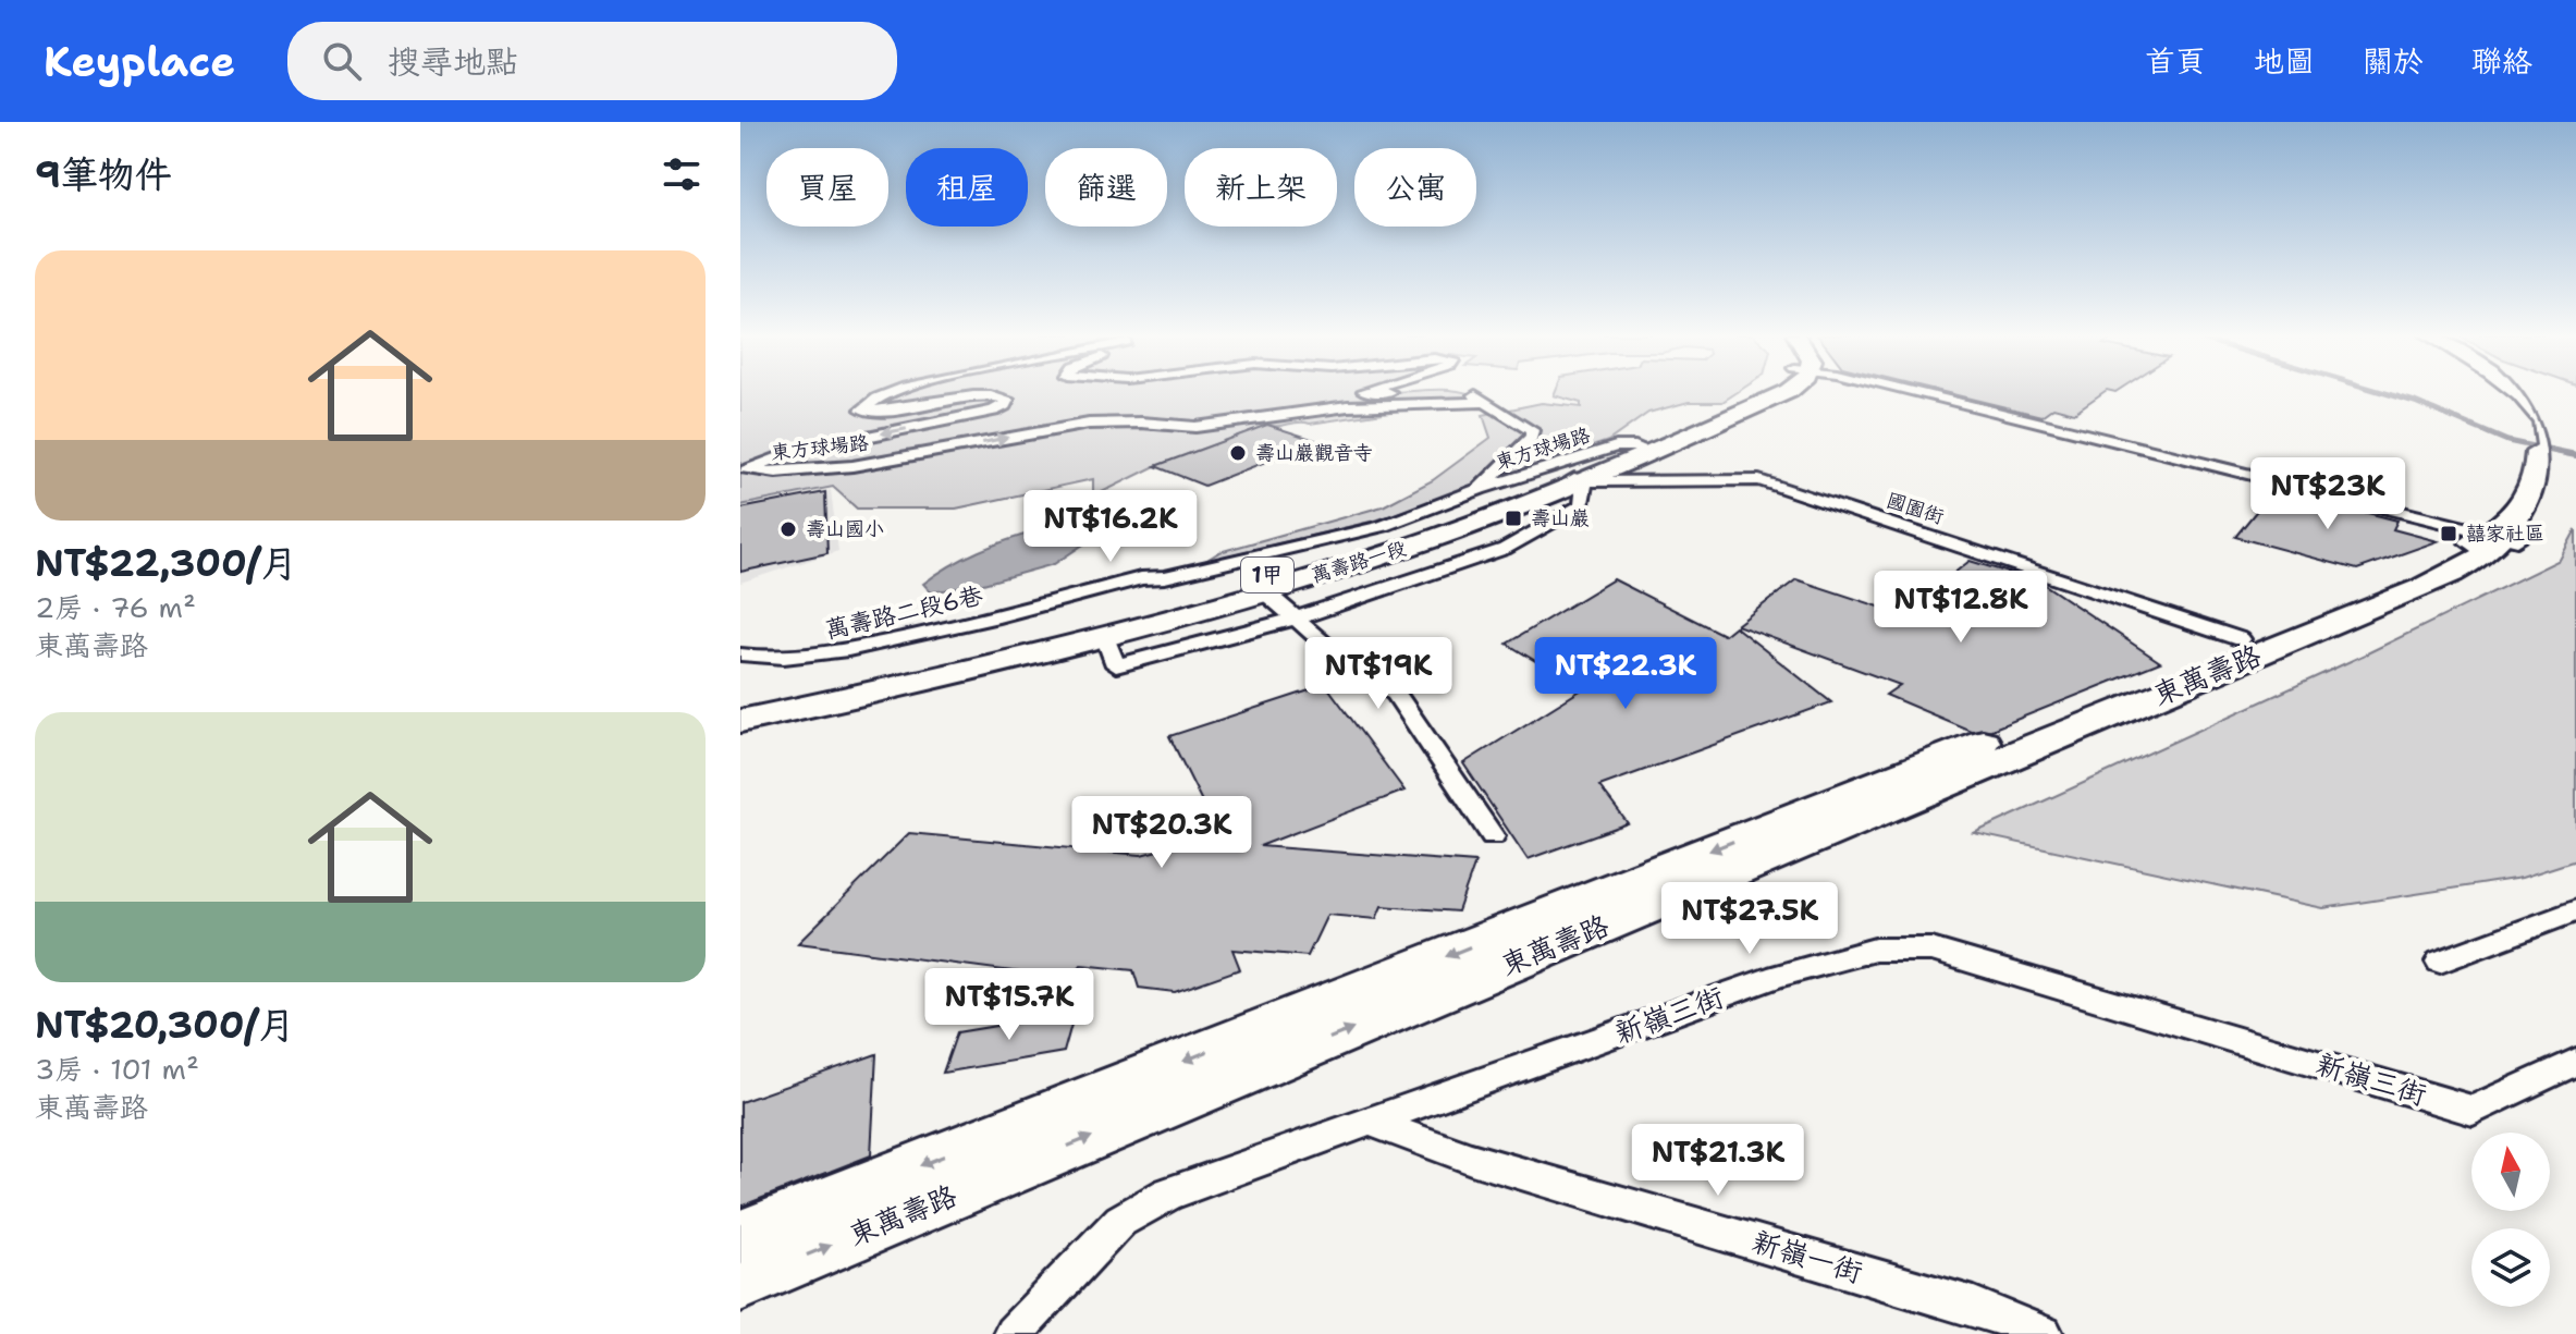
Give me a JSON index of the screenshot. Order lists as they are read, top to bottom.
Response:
{
  "streets": {
    "main road": ["萬壽路一段", "1甲", "東萬壽路"],
    "street": [
      "東方球場路",
      "國園街",
      "萬壽路二段6巷",
      "新嶺三街",
      "新嶺一街"
    ]
  },
  "crossings": [
    ["東方球場路", "萬壽路一段"],
    ["東方球場路", "萬壽路二段6巷"],
    ["國園街", "萬壽路一段"],
    ["國園街", "東萬壽路"],
    ["新嶺三街", "新嶺一街"]
  ],
  "places": {
    "other": ["壽山巖觀音寺", "壽山國小"],
    "transit": ["壽山巖", "囍家社區"]
  },
  "north": "top",
  "page": {
    "header": "Keyplace",
    "search": "搜尋地點",
    "nav": [
      "首頁",
      "地圖",
      "關於",
      "聯絡"
    ],
    "heading": "9筆物件",
    "chip": [
      "買屋",
      "租屋",
      "篩選",
      "新上架",
      "公寓"
    ],
    "list": [
      {
        "name": "NT$22,300/月",
        "note": "2房 · 76 m² · 東萬壽路"
      },
      {
        "name": "NT$20,300/月",
        "note": "3房 · 101 m² · 東萬壽路"
      }
    ],
    "price": [
      "NT$23K",
      "NT$16.2K",
      "NT$12.8K",
      "NT$19K",
      "NT$22.3K",
      "NT$20.3K",
      "NT$27.5K",
      "NT$15.7K",
      "NT$21.3K"
    ]
  }
}
